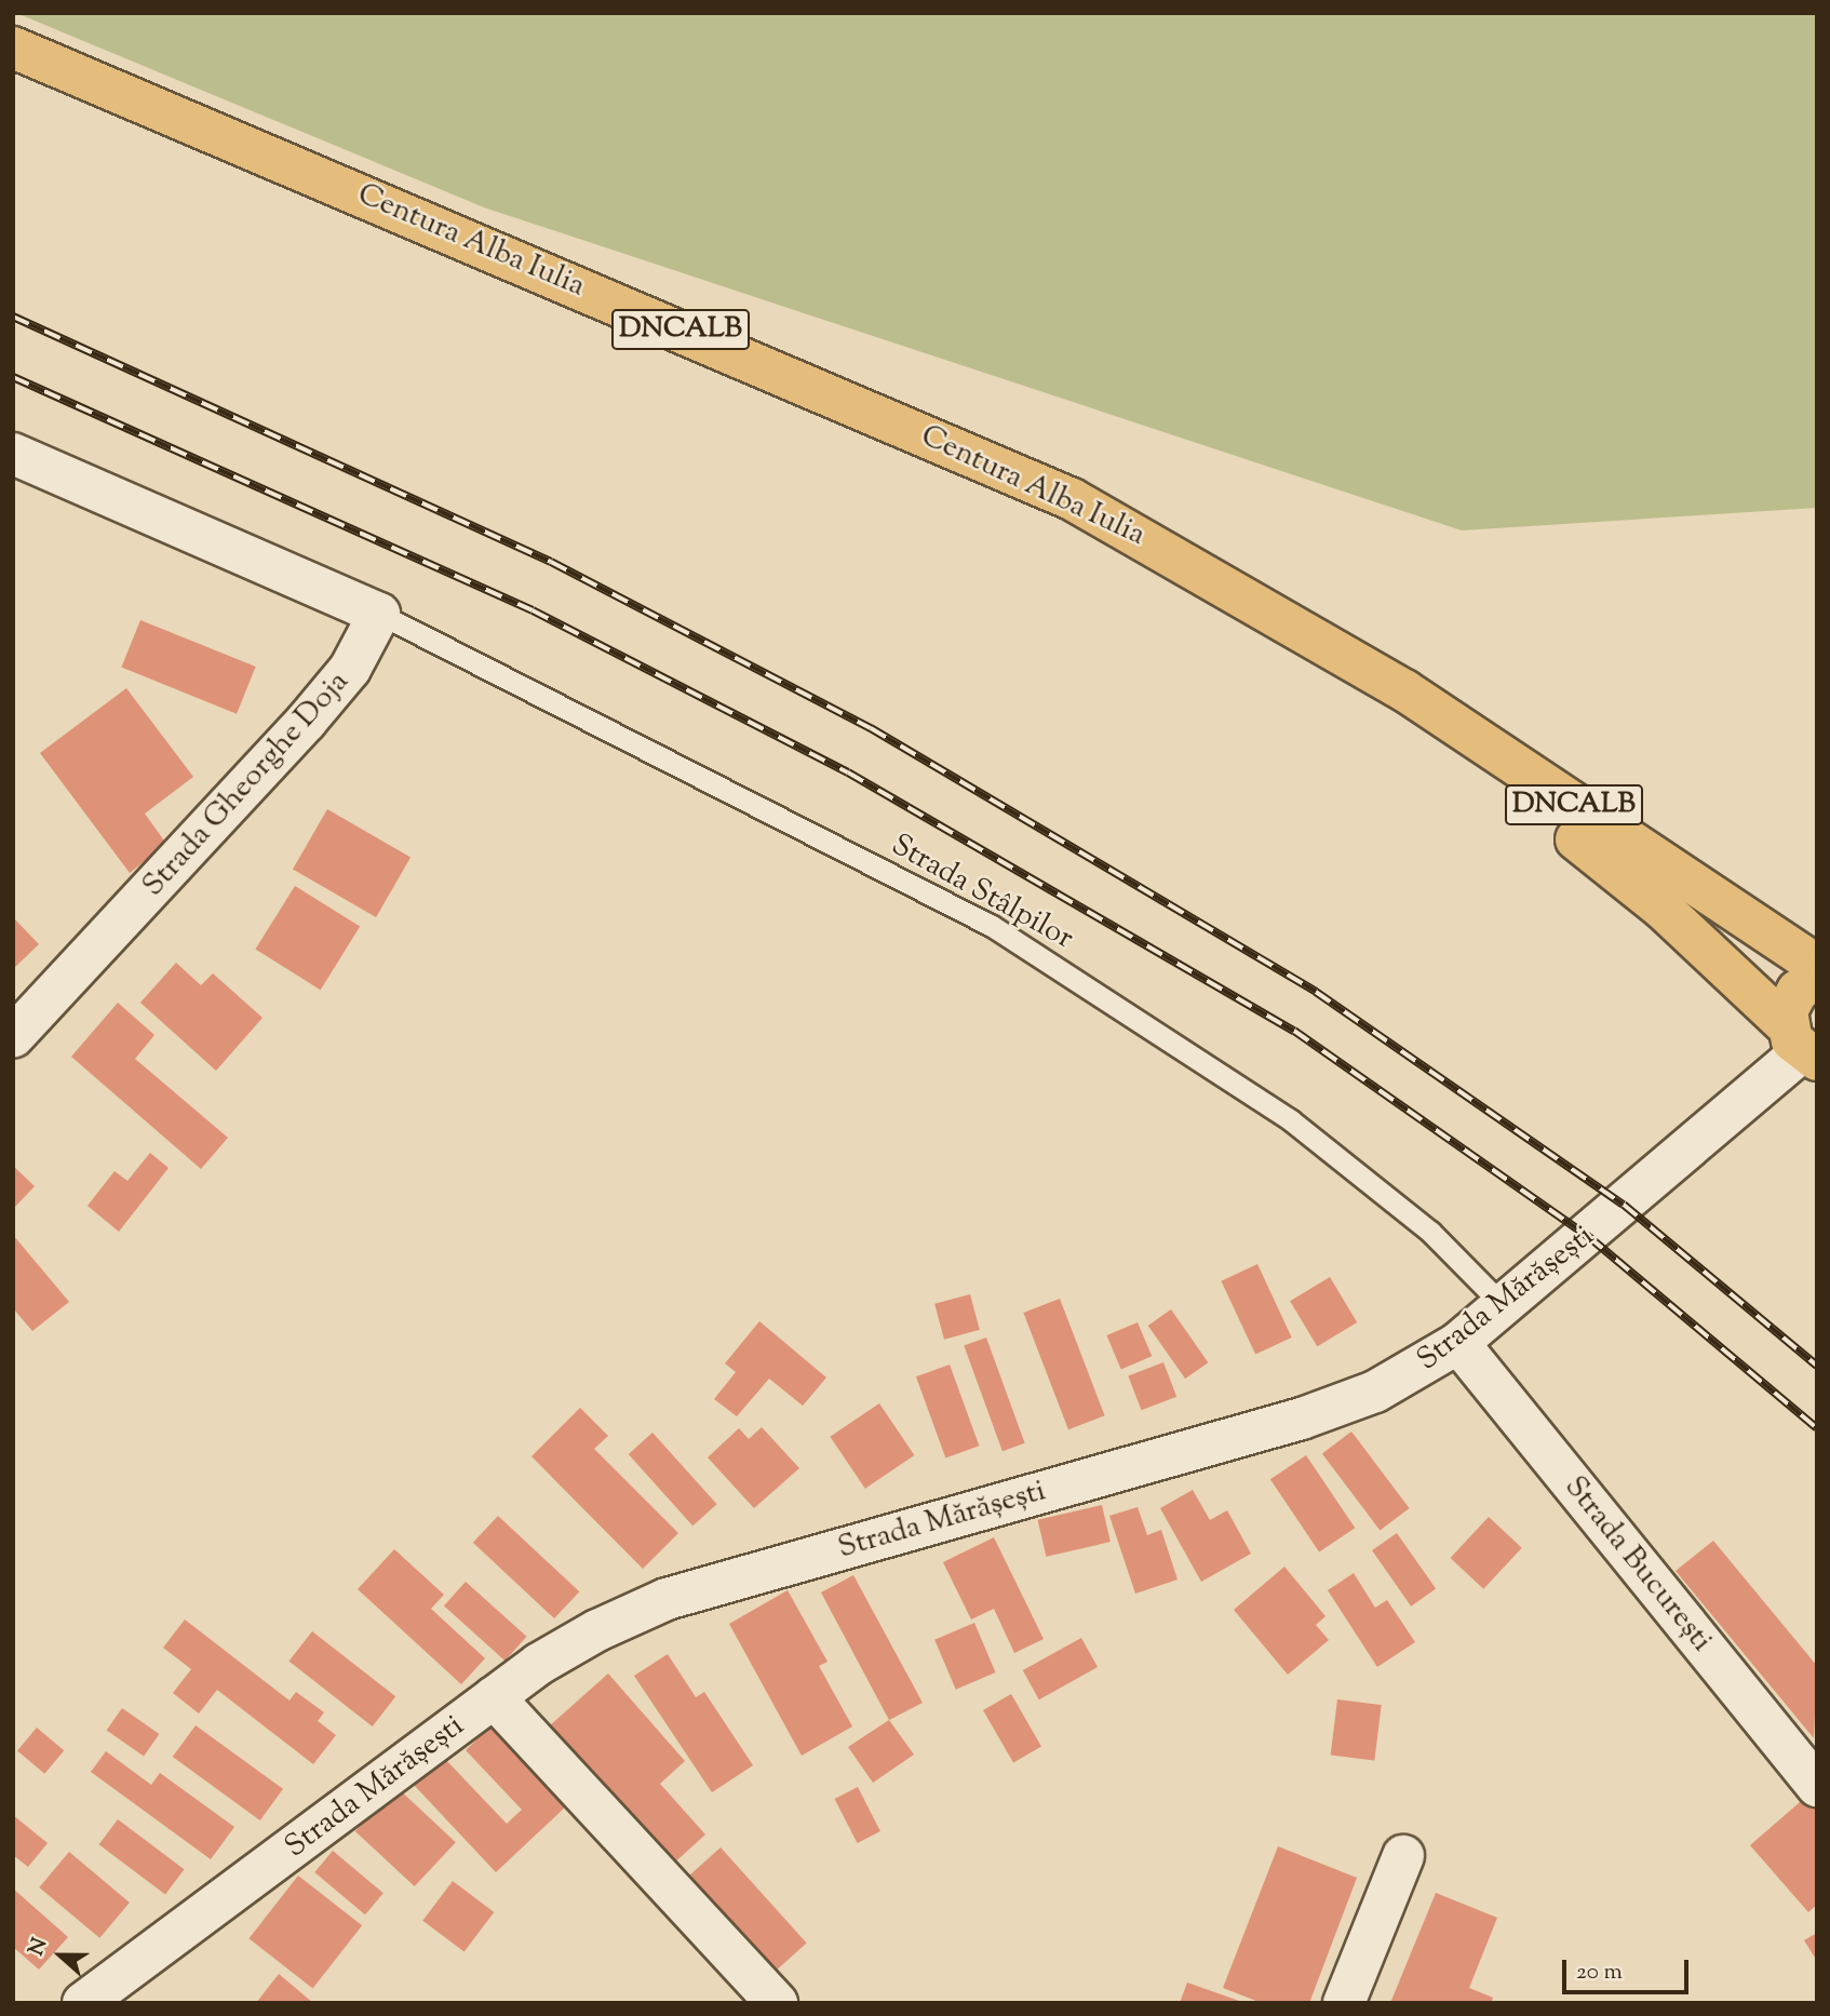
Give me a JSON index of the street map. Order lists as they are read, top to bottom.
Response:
{
  "streets": {
    "main road": ["Centura Alba Iulia", "DNCALB"],
    "street": ["Strada Gheorghe Doja", "Strada Mărășești", "Strada București"],
    "lane": ["Strada Stâlpilor"]
  },
  "crossings": [
    ["Centura Alba Iulia", "Strada Mărășești"],
    ["Strada Gheorghe Doja", "Strada Stâlpilor"],
    ["Strada Stâlpilor", "Strada Mărășești"],
    ["Strada Mărășești", "Strada București"]
  ],
  "scale_bar": "20 m",
  "north": "left"
}
